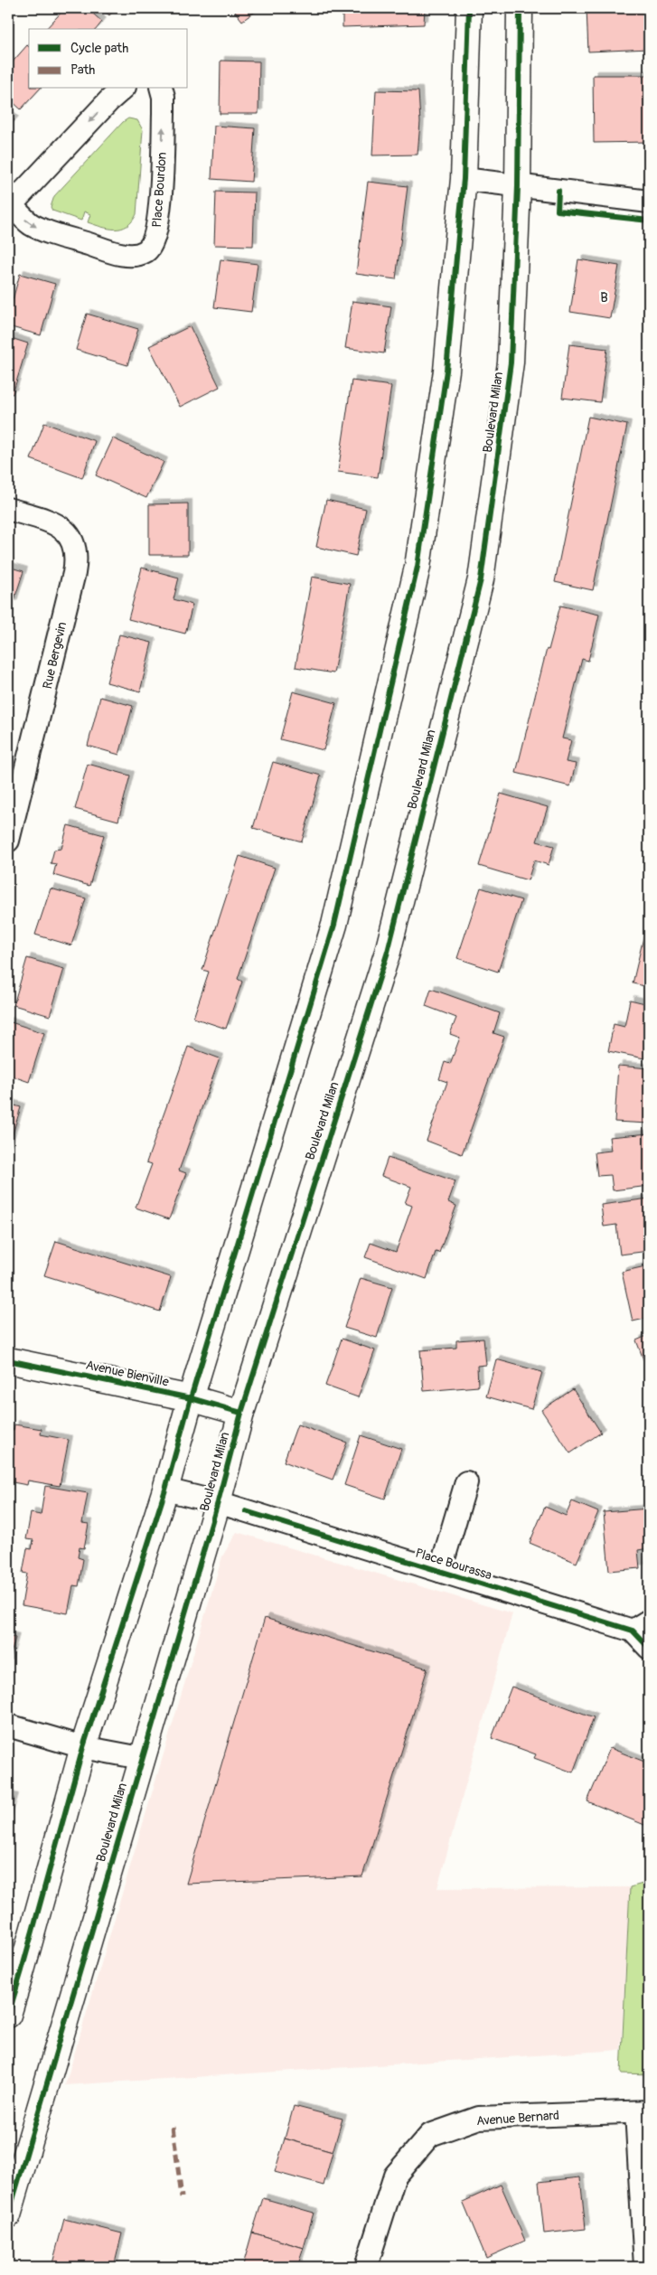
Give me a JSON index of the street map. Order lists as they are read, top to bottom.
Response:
{
  "streets": {
    "main road": ["Boulevard Milan", "Avenue Bienville"],
    "street": [
      "Place Bourdon",
      "Rue Bergevin",
      "Place Bourassa",
      "Avenue Bernard"
    ]
  },
  "crossings": [
    ["Boulevard Milan", "Avenue Bienville"],
    ["Boulevard Milan", "Place Bourassa"]
  ],
  "districts": ["B"],
  "legend": ["Cycle path", "Path"]
}
